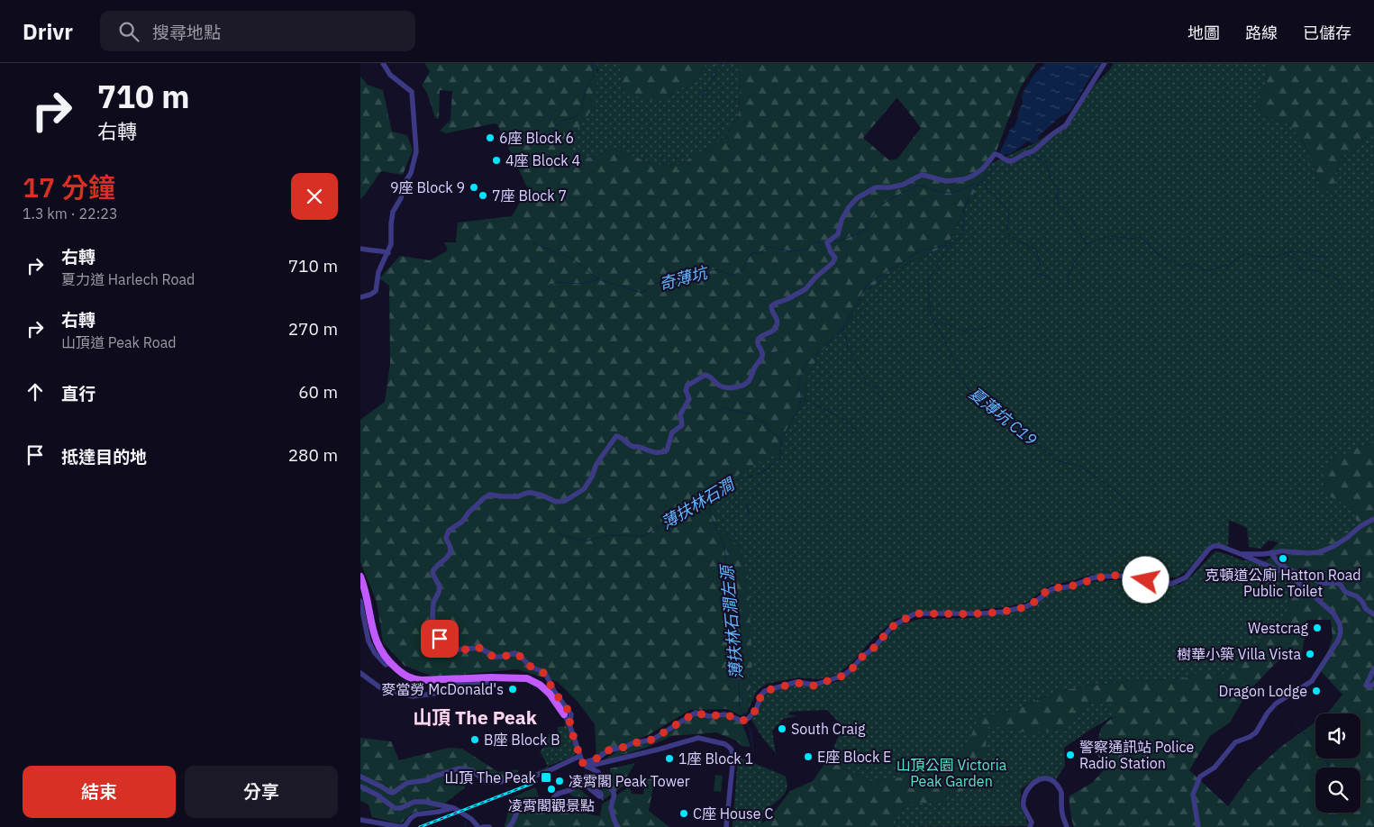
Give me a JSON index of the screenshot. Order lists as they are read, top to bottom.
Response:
{
  "districts": ["山頂 The Peak"],
  "water": [
    "奇薄坑",
    "夏薄坑 C19",
    "薄扶林石澗",
    "薄扶林石澗左源"
  ],
  "parks": ["山頂公園 Victoria Peak Garden"],
  "places": {
    "other": [
      "6座 Block 6",
      "4座 Block 4",
      "9座 Block 9",
      "7座 Block 7",
      "克頓道公廁 Hatton Road Public Toilet",
      "Westcrag",
      "樹華小築 Villa Vista",
      "麥當勞 McDonald's",
      "Dragon Lodge",
      "South Craig",
      "B座 Block B",
      "警察通訊站 Police Radio Station",
      "E座 Block E",
      "1座 Block 1",
      "凌霄閣 Peak Tower",
      "凌霄閣觀景點",
      "C座 House C"
    ],
    "transit": ["山頂 The Peak"]
  },
  "page": {
    "header": "Drivr",
    "search": "搜尋地點",
    "nav": ["地圖", "路線", "已儲存"],
    "turn": ["710 m", "右轉"],
    "heading": ["17 分鐘", "1.3 km · 22:23"],
    "list": [
      {
        "name": "右轉",
        "note": "夏力道 Harlech Road",
        "value": "710 m"
      },
      {
        "name": "右轉",
        "note": "山頂道 Peak Road",
        "value": "270 m"
      },
      {
        "name": "直行",
        "value": "60 m"
      },
      {
        "name": "抵達目的地",
        "value": "280 m"
      }
    ],
    "buttons": ["結束", "分享"]
  }
}
